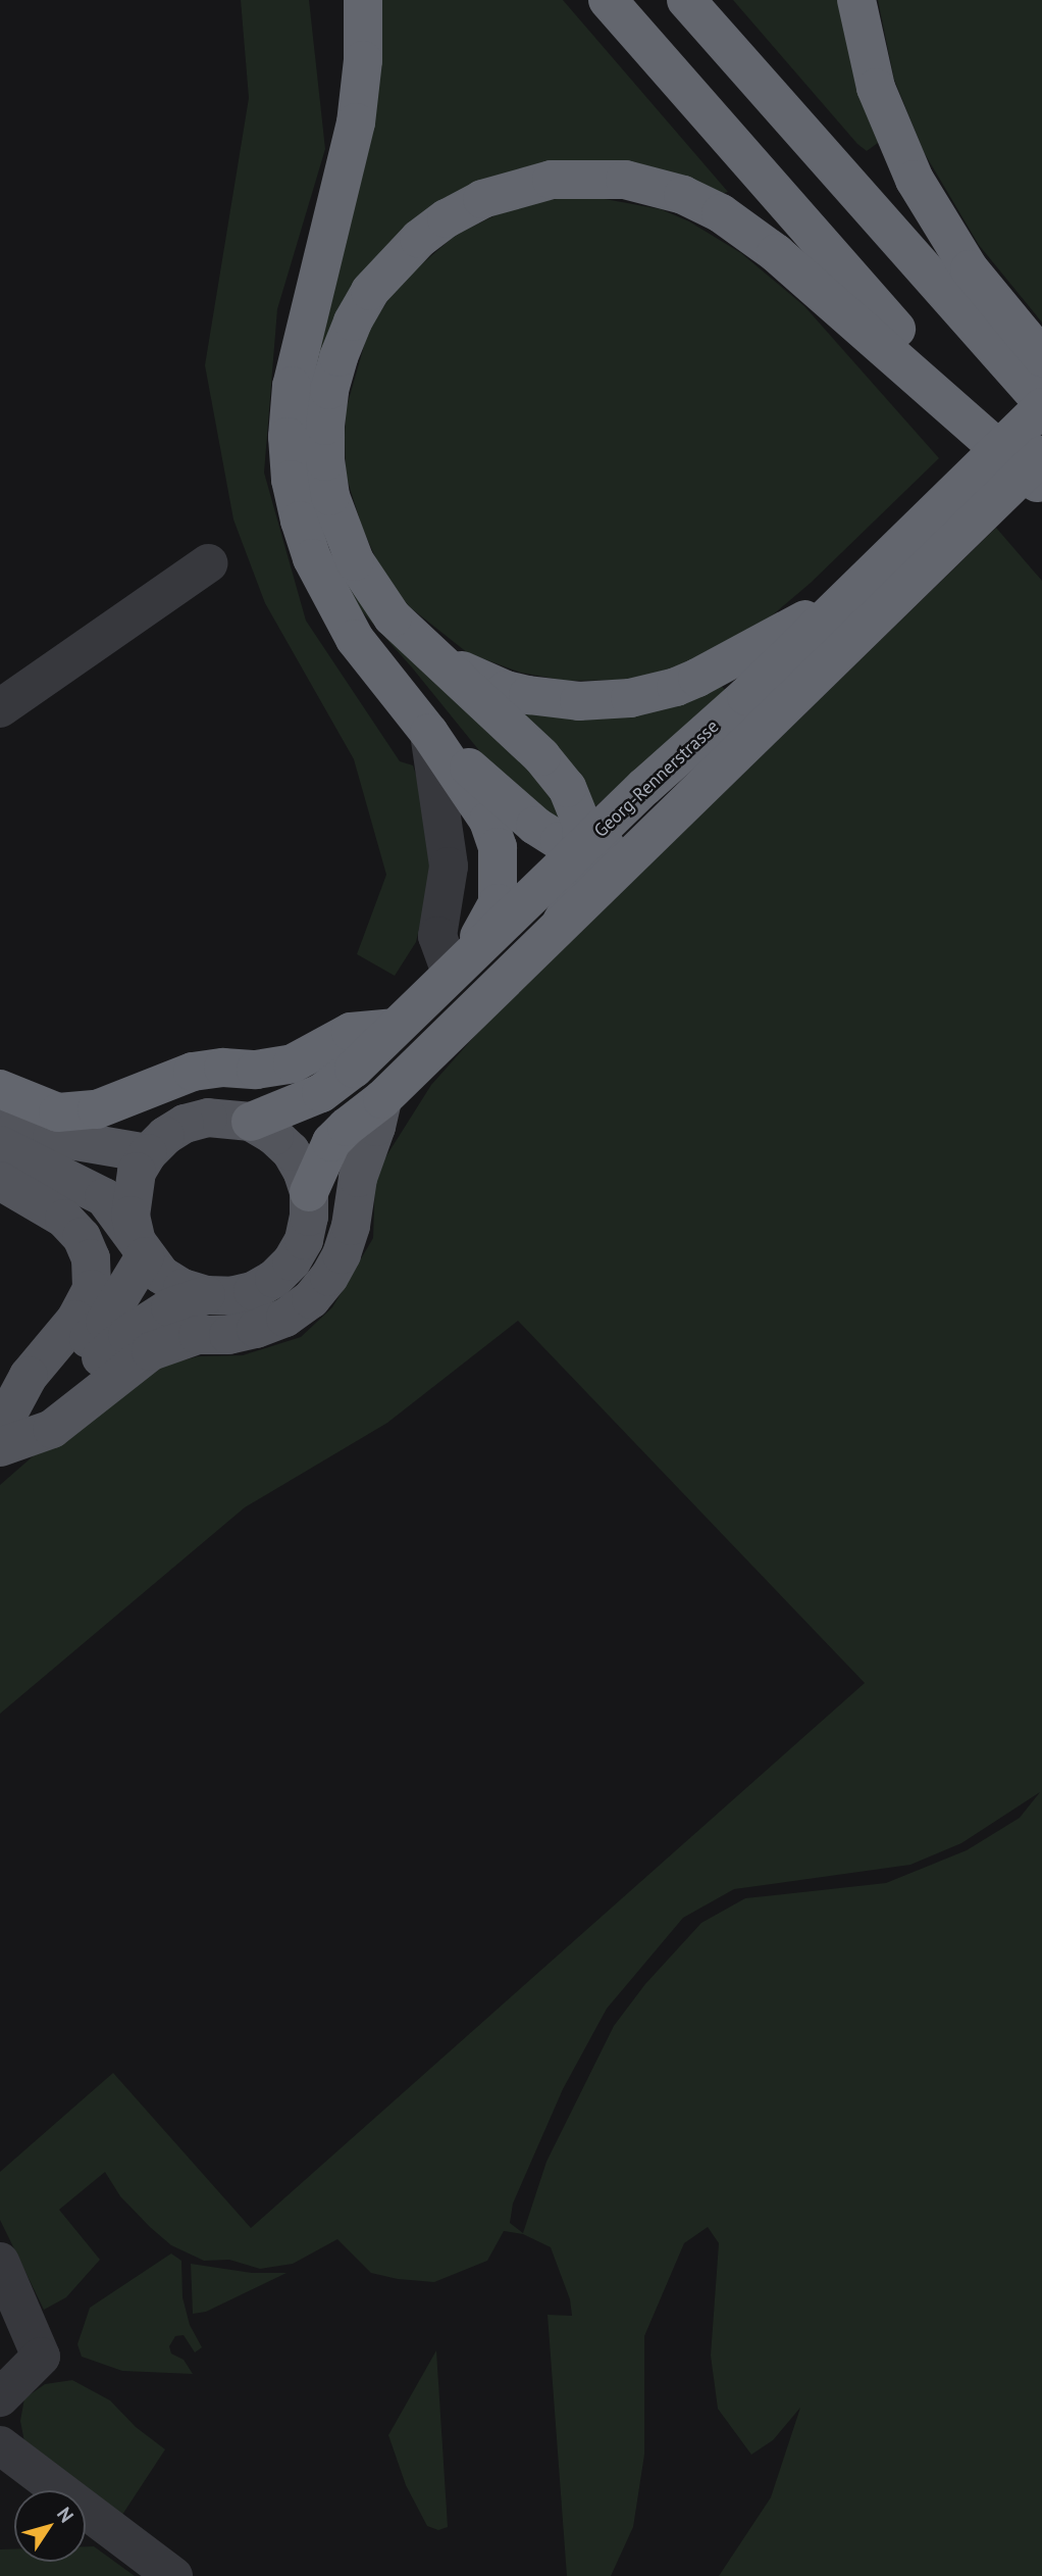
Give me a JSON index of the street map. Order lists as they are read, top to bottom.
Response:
{
  "streets": {
    "highway": ["Georg-Rennerstrasse"]
  },
  "north": "top right"
}
